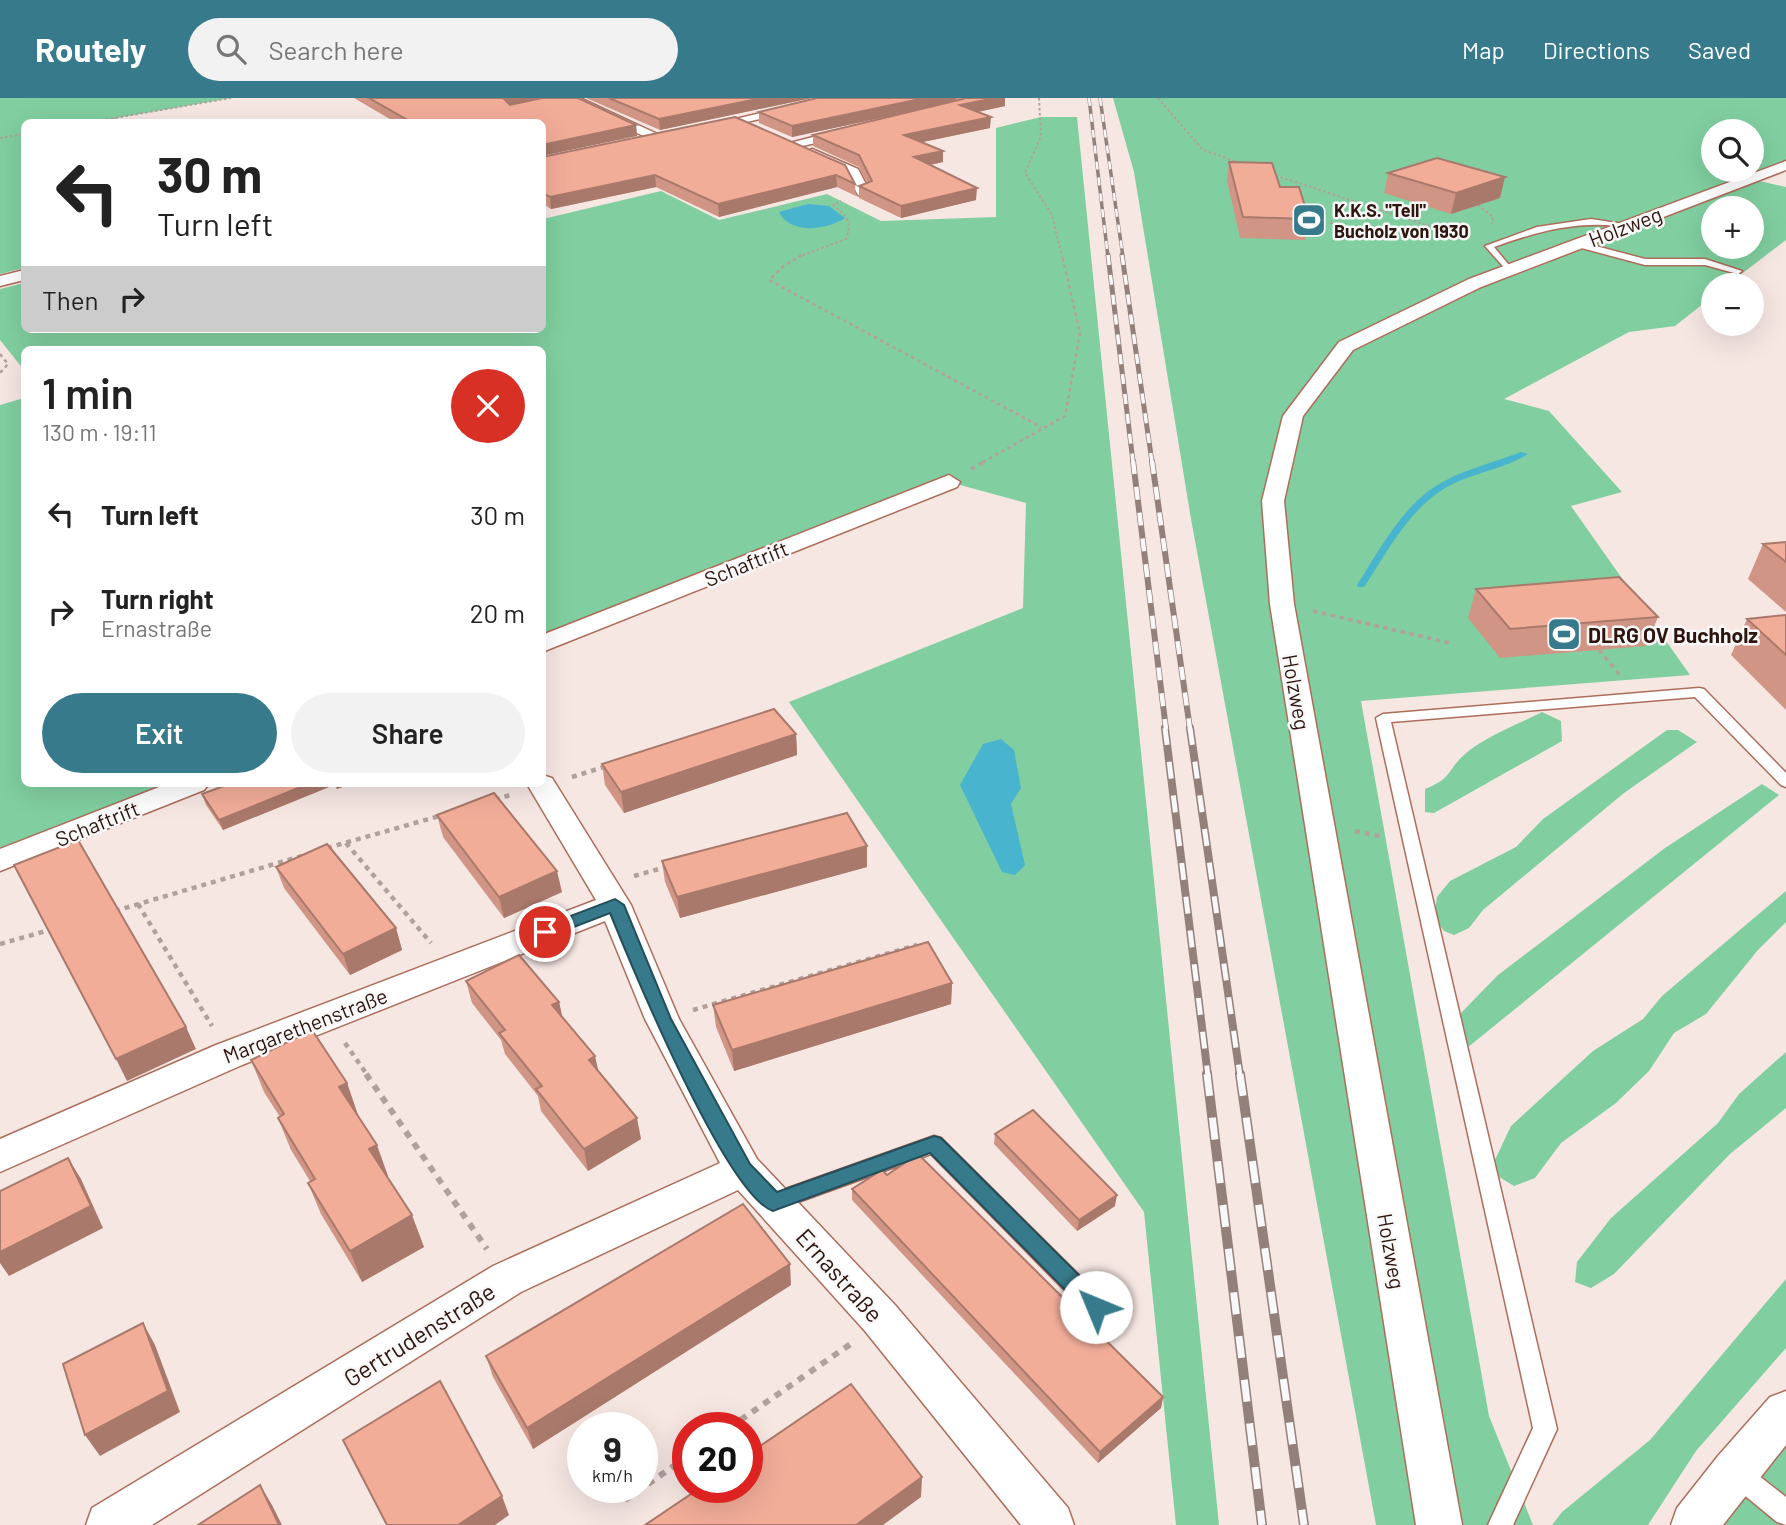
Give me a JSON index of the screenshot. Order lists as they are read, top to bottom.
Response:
{
  "streets": {
    "street": [
      "Holzweg",
      "Schaftrift",
      "Margarethenstraße",
      "Ernastraße",
      "Gertrudenstraße"
    ]
  },
  "crossings": [
    ["Margarethenstraße", "Ernastraße"],
    ["Ernastraße", "Gertrudenstraße"]
  ],
  "places": {
    "sports": ["K.K.S. \"Tell\" Bucholz von 1930", "DLRG OV Buchholz"]
  },
  "page": {
    "header": "Routely",
    "search": "Search here",
    "nav": ["Map", "Directions", "Saved"],
    "map_buttons": ["+", "−"],
    "turn": ["30 m", "Turn left"],
    "then": "Then",
    "heading": ["1 min", "130 m · 19:11"],
    "list": [
      {
        "name": "Turn left",
        "value": "30 m"
      },
      {
        "name": "Turn right",
        "note": "Ernastraße",
        "value": "20 m"
      }
    ],
    "buttons": ["Exit", "Share"],
    "speed": "9 km/h",
    "limit": "20"
  }
}
